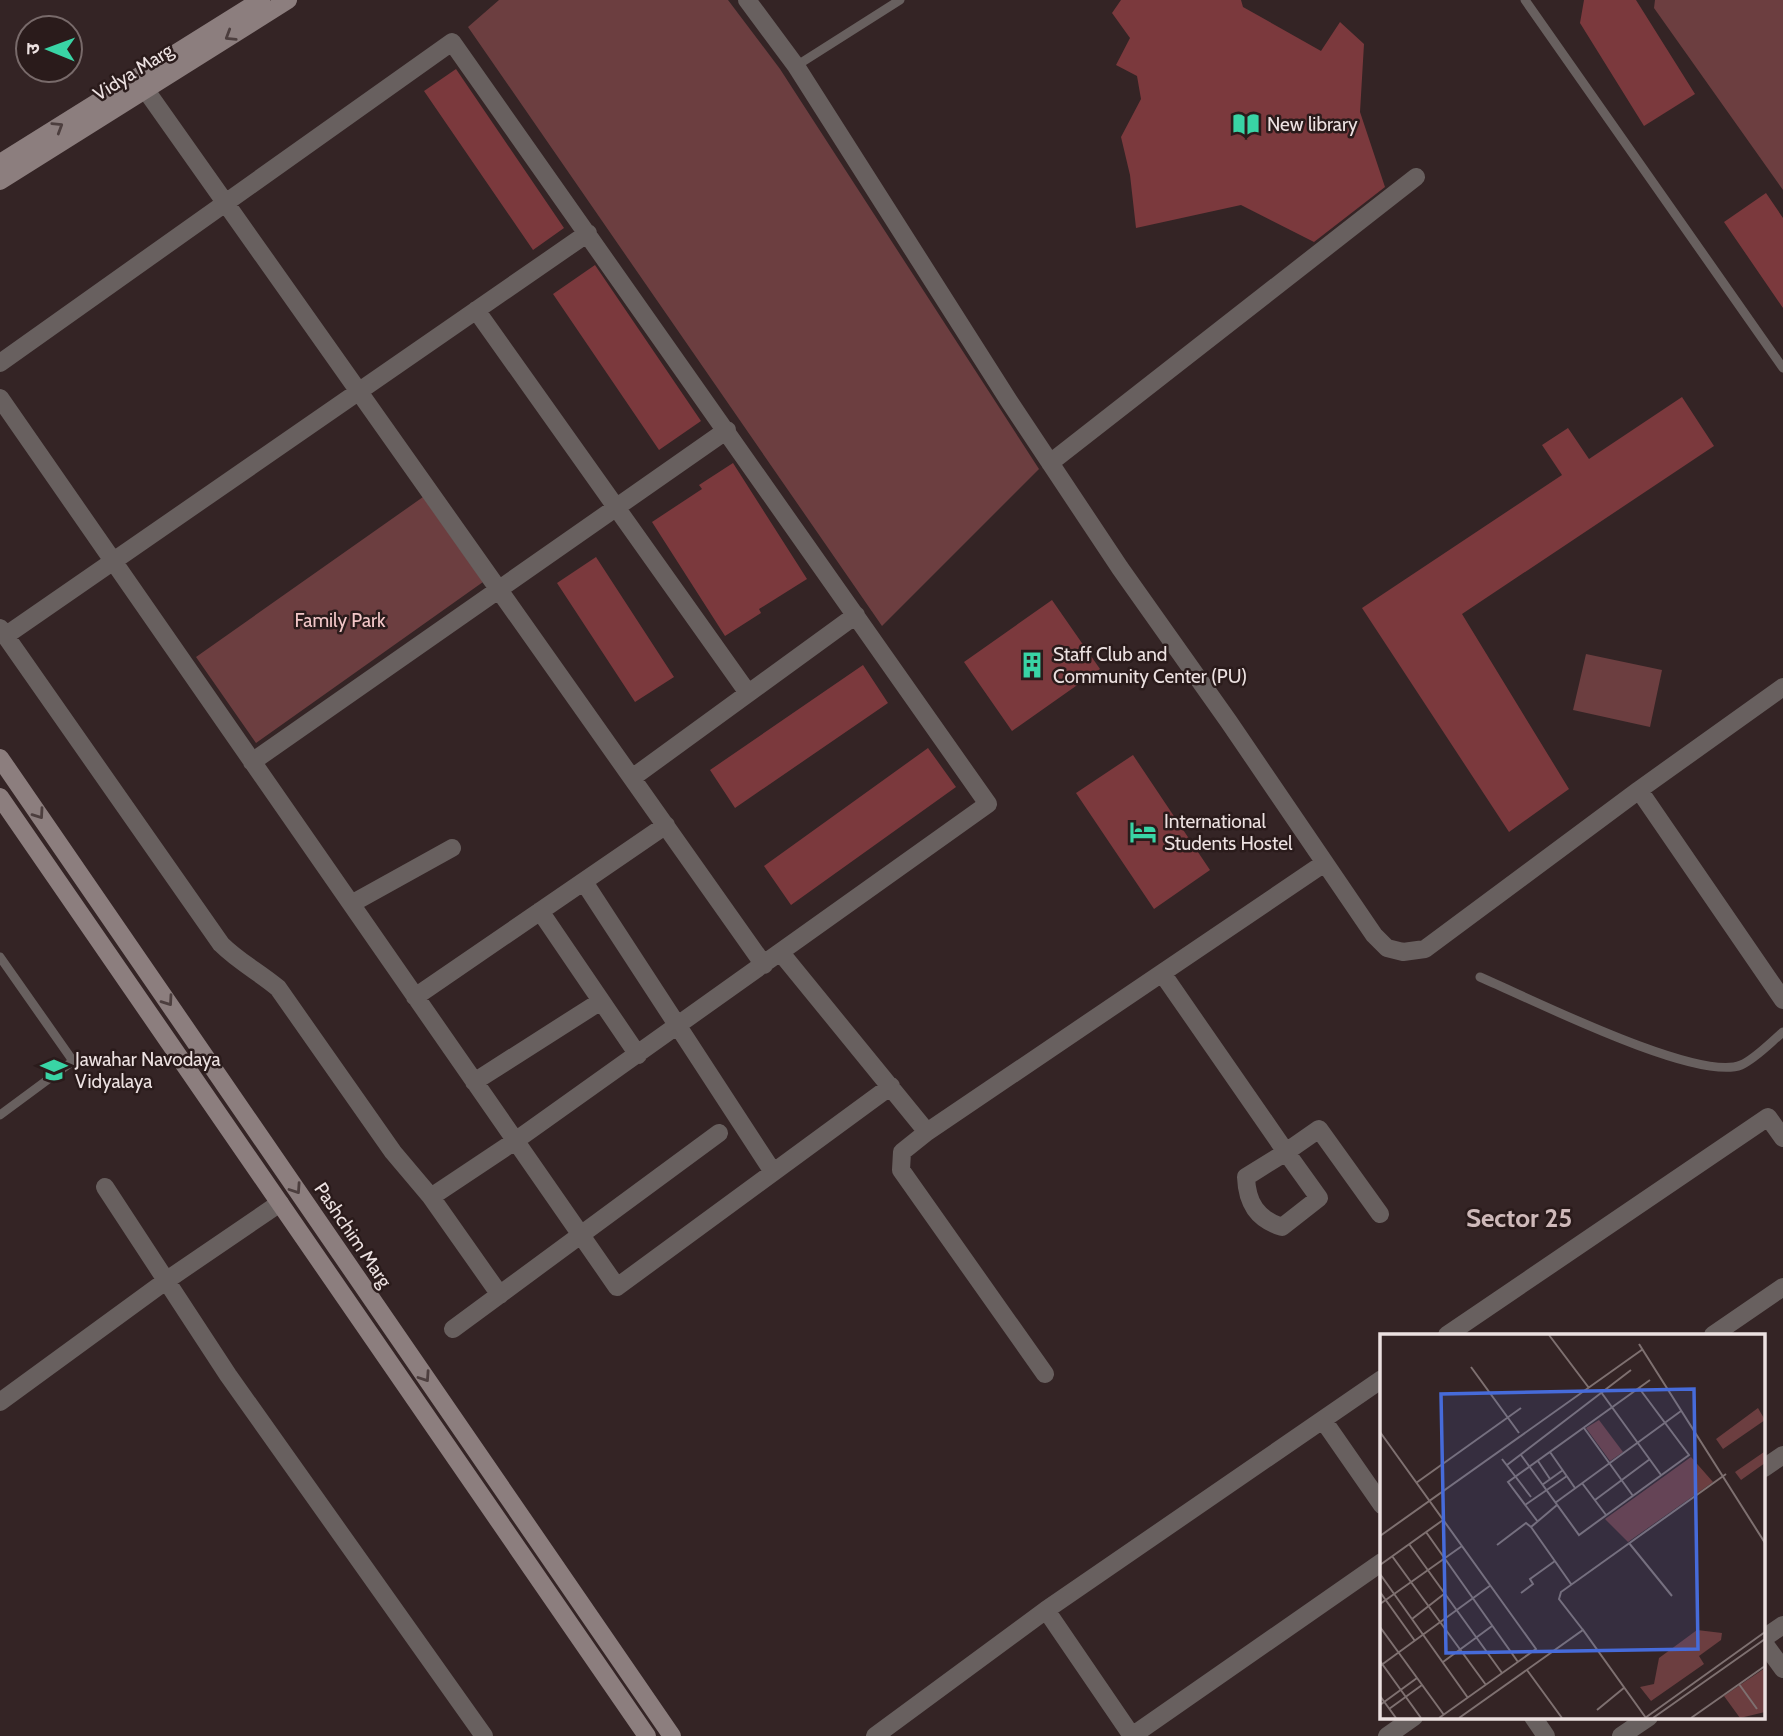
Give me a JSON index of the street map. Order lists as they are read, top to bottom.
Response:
{
  "streets": {
    "main road": ["Vidya Marg", "Pashchim Marg"]
  },
  "districts": ["Sector 25"],
  "parks": ["Family Park"],
  "places": {
    "library": ["New library"],
    "building": ["Staff Club and Community Center (PU)"],
    "hotel": ["International Students Hostel"],
    "school or university": ["Jawahar Navodaya Vidyalaya"]
  },
  "north": "left"
}
